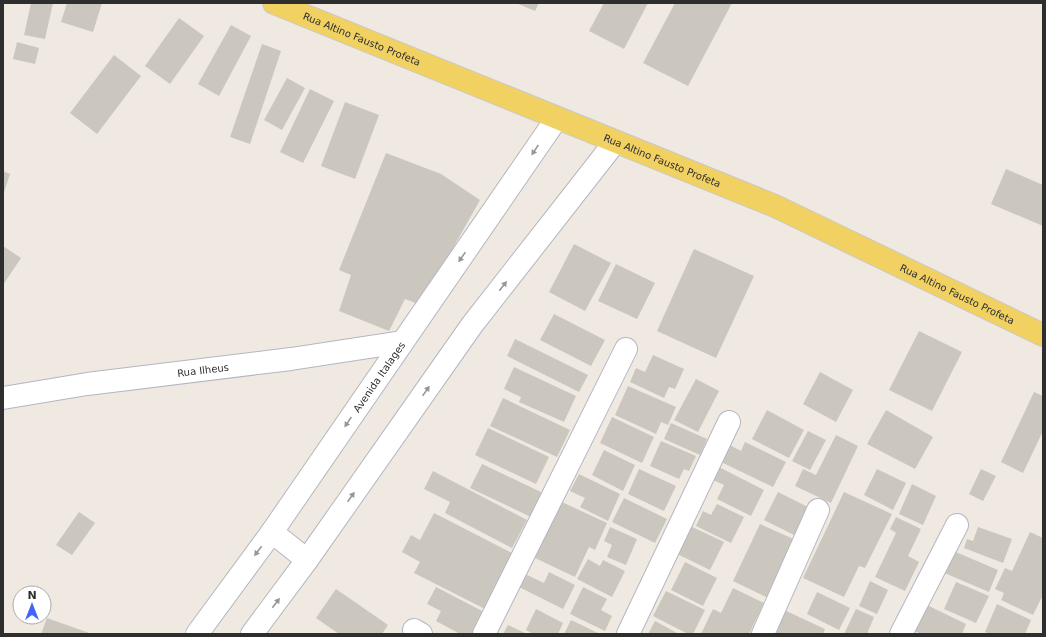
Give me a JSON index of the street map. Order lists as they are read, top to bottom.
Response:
{
  "streets": {
    "main road": ["Rua Altino Fausto Profeta"],
    "street": ["Rua Ilheus", "Avenida Italages"]
  },
  "crossings": [
    ["Rua Altino Fausto Profeta", "Avenida Italages"],
    ["Rua Ilheus", "Avenida Italages"]
  ],
  "north": "top"
}
